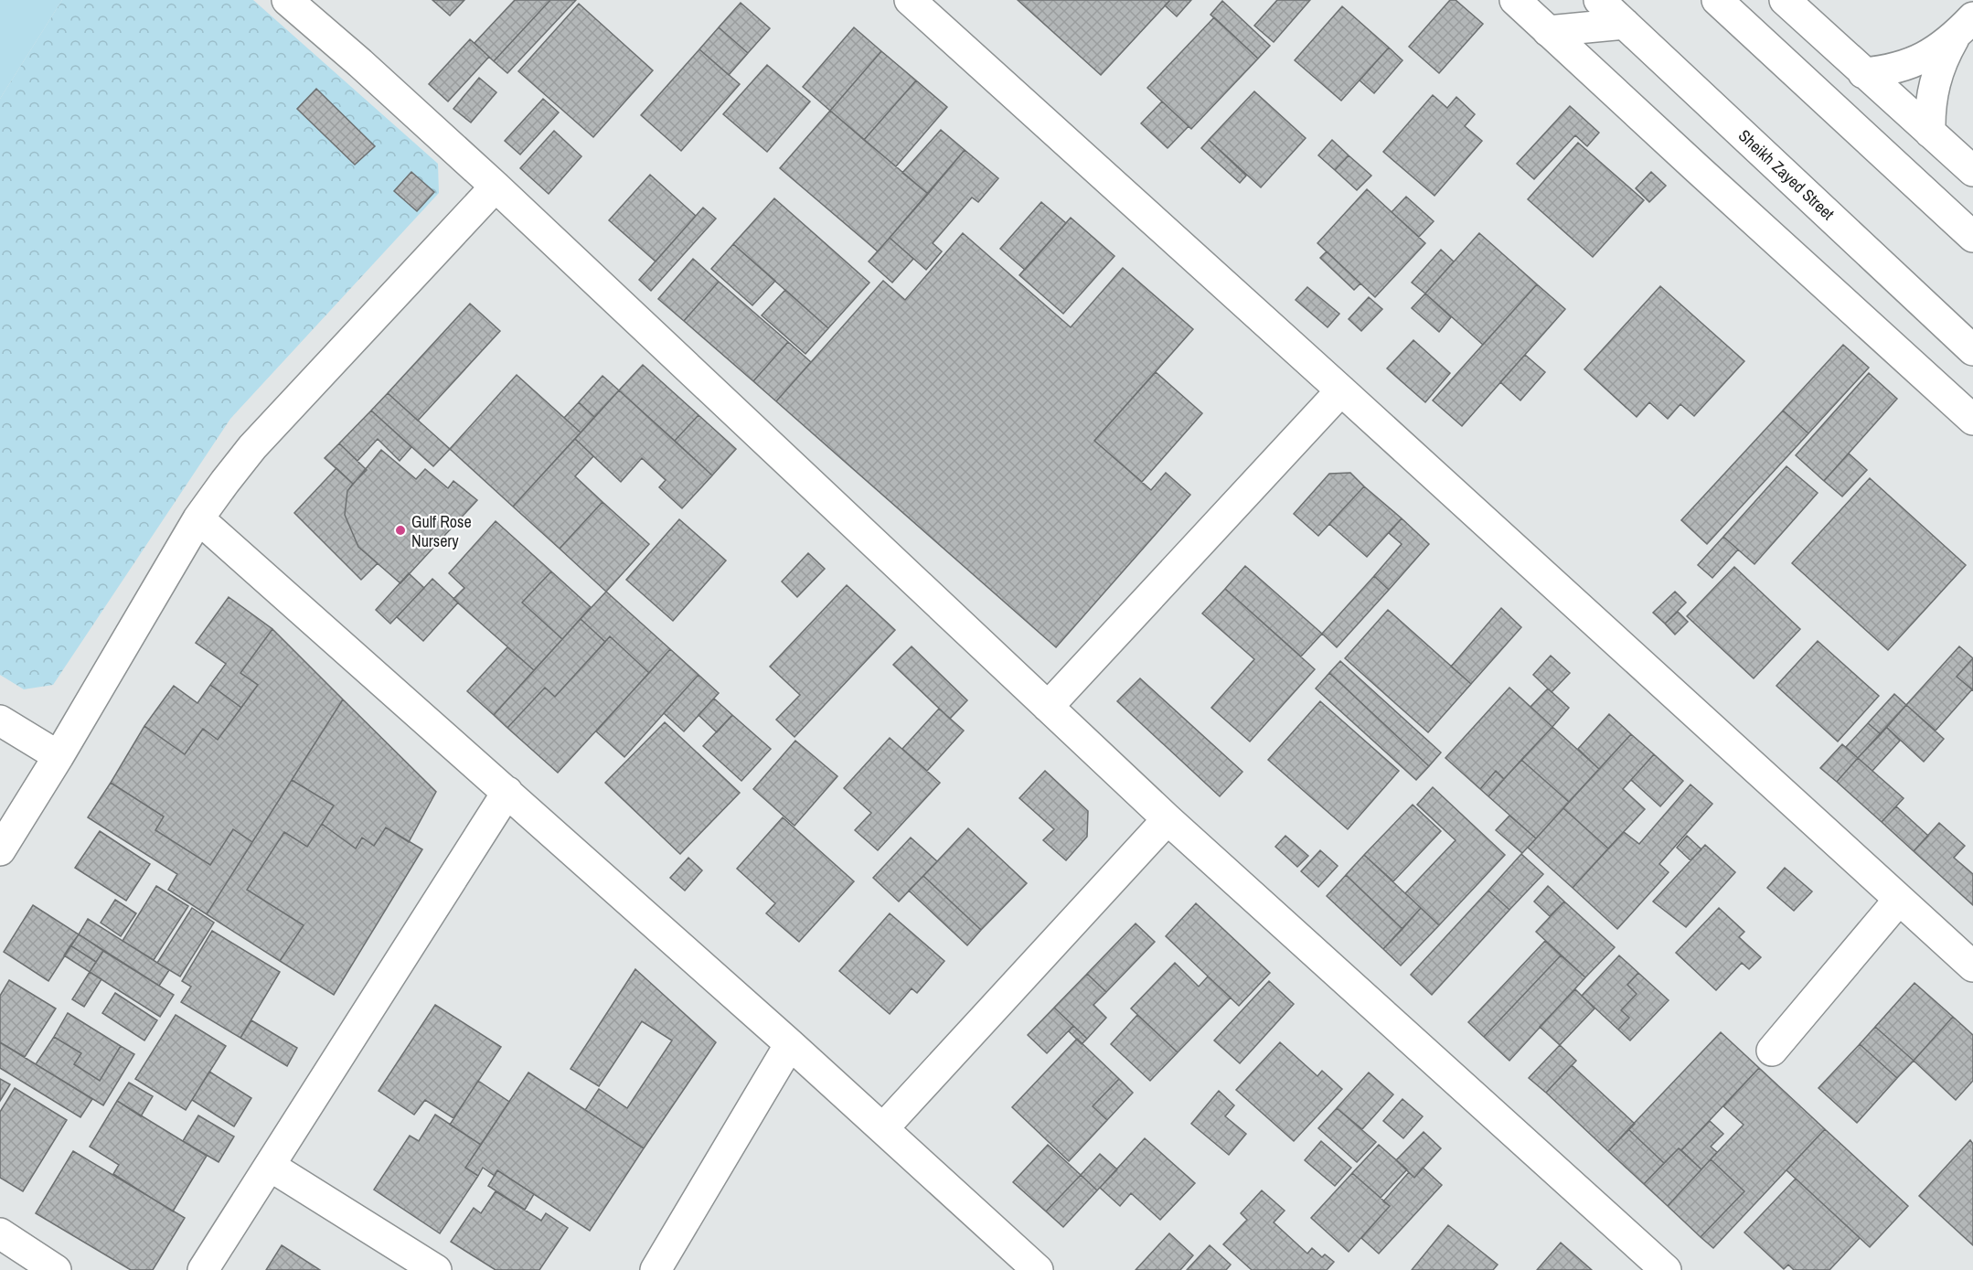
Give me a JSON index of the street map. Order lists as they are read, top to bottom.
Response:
{
  "streets": {
    "street": ["Sheikh Zayed Street"]
  },
  "places": ["Gulf Rose Nursery"]
}
